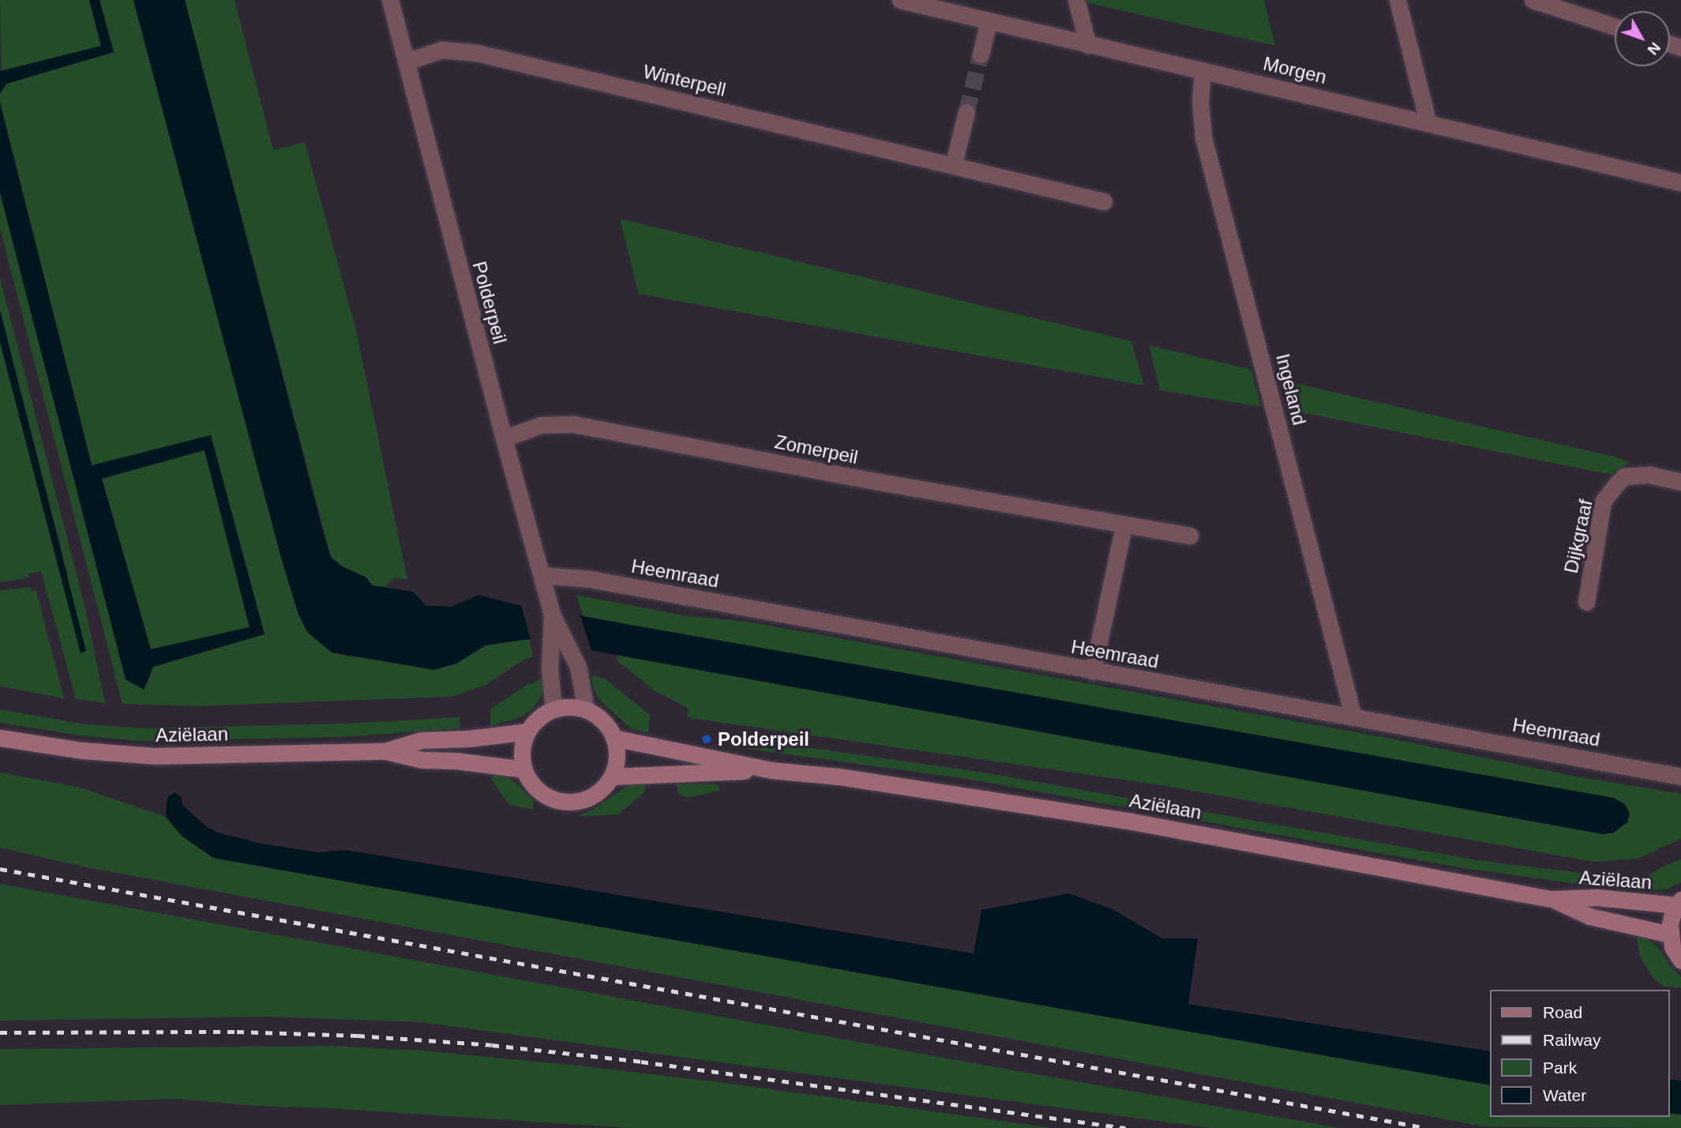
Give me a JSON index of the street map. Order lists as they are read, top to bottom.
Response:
{
  "streets": {
    "street": [
      "Morgen",
      "Winterpell",
      "Polderpeil",
      "Ingeland",
      "Zomerpeil",
      "Dijkgraaf",
      "Heemraad",
      "Aziëlaan"
    ]
  },
  "crossings": [
    ["Morgen", "Ingeland"],
    ["Winterpell", "Polderpeil"],
    ["Polderpeil", "Zomerpeil"],
    ["Polderpeil", "Heemraad"],
    ["Polderpeil", "Aziëlaan"],
    ["Ingeland", "Heemraad"]
  ],
  "places": ["Polderpeil"],
  "legend": [
    "Road",
    "Railway",
    "Park",
    "Water"
  ],
  "north": "bottom right"
}
